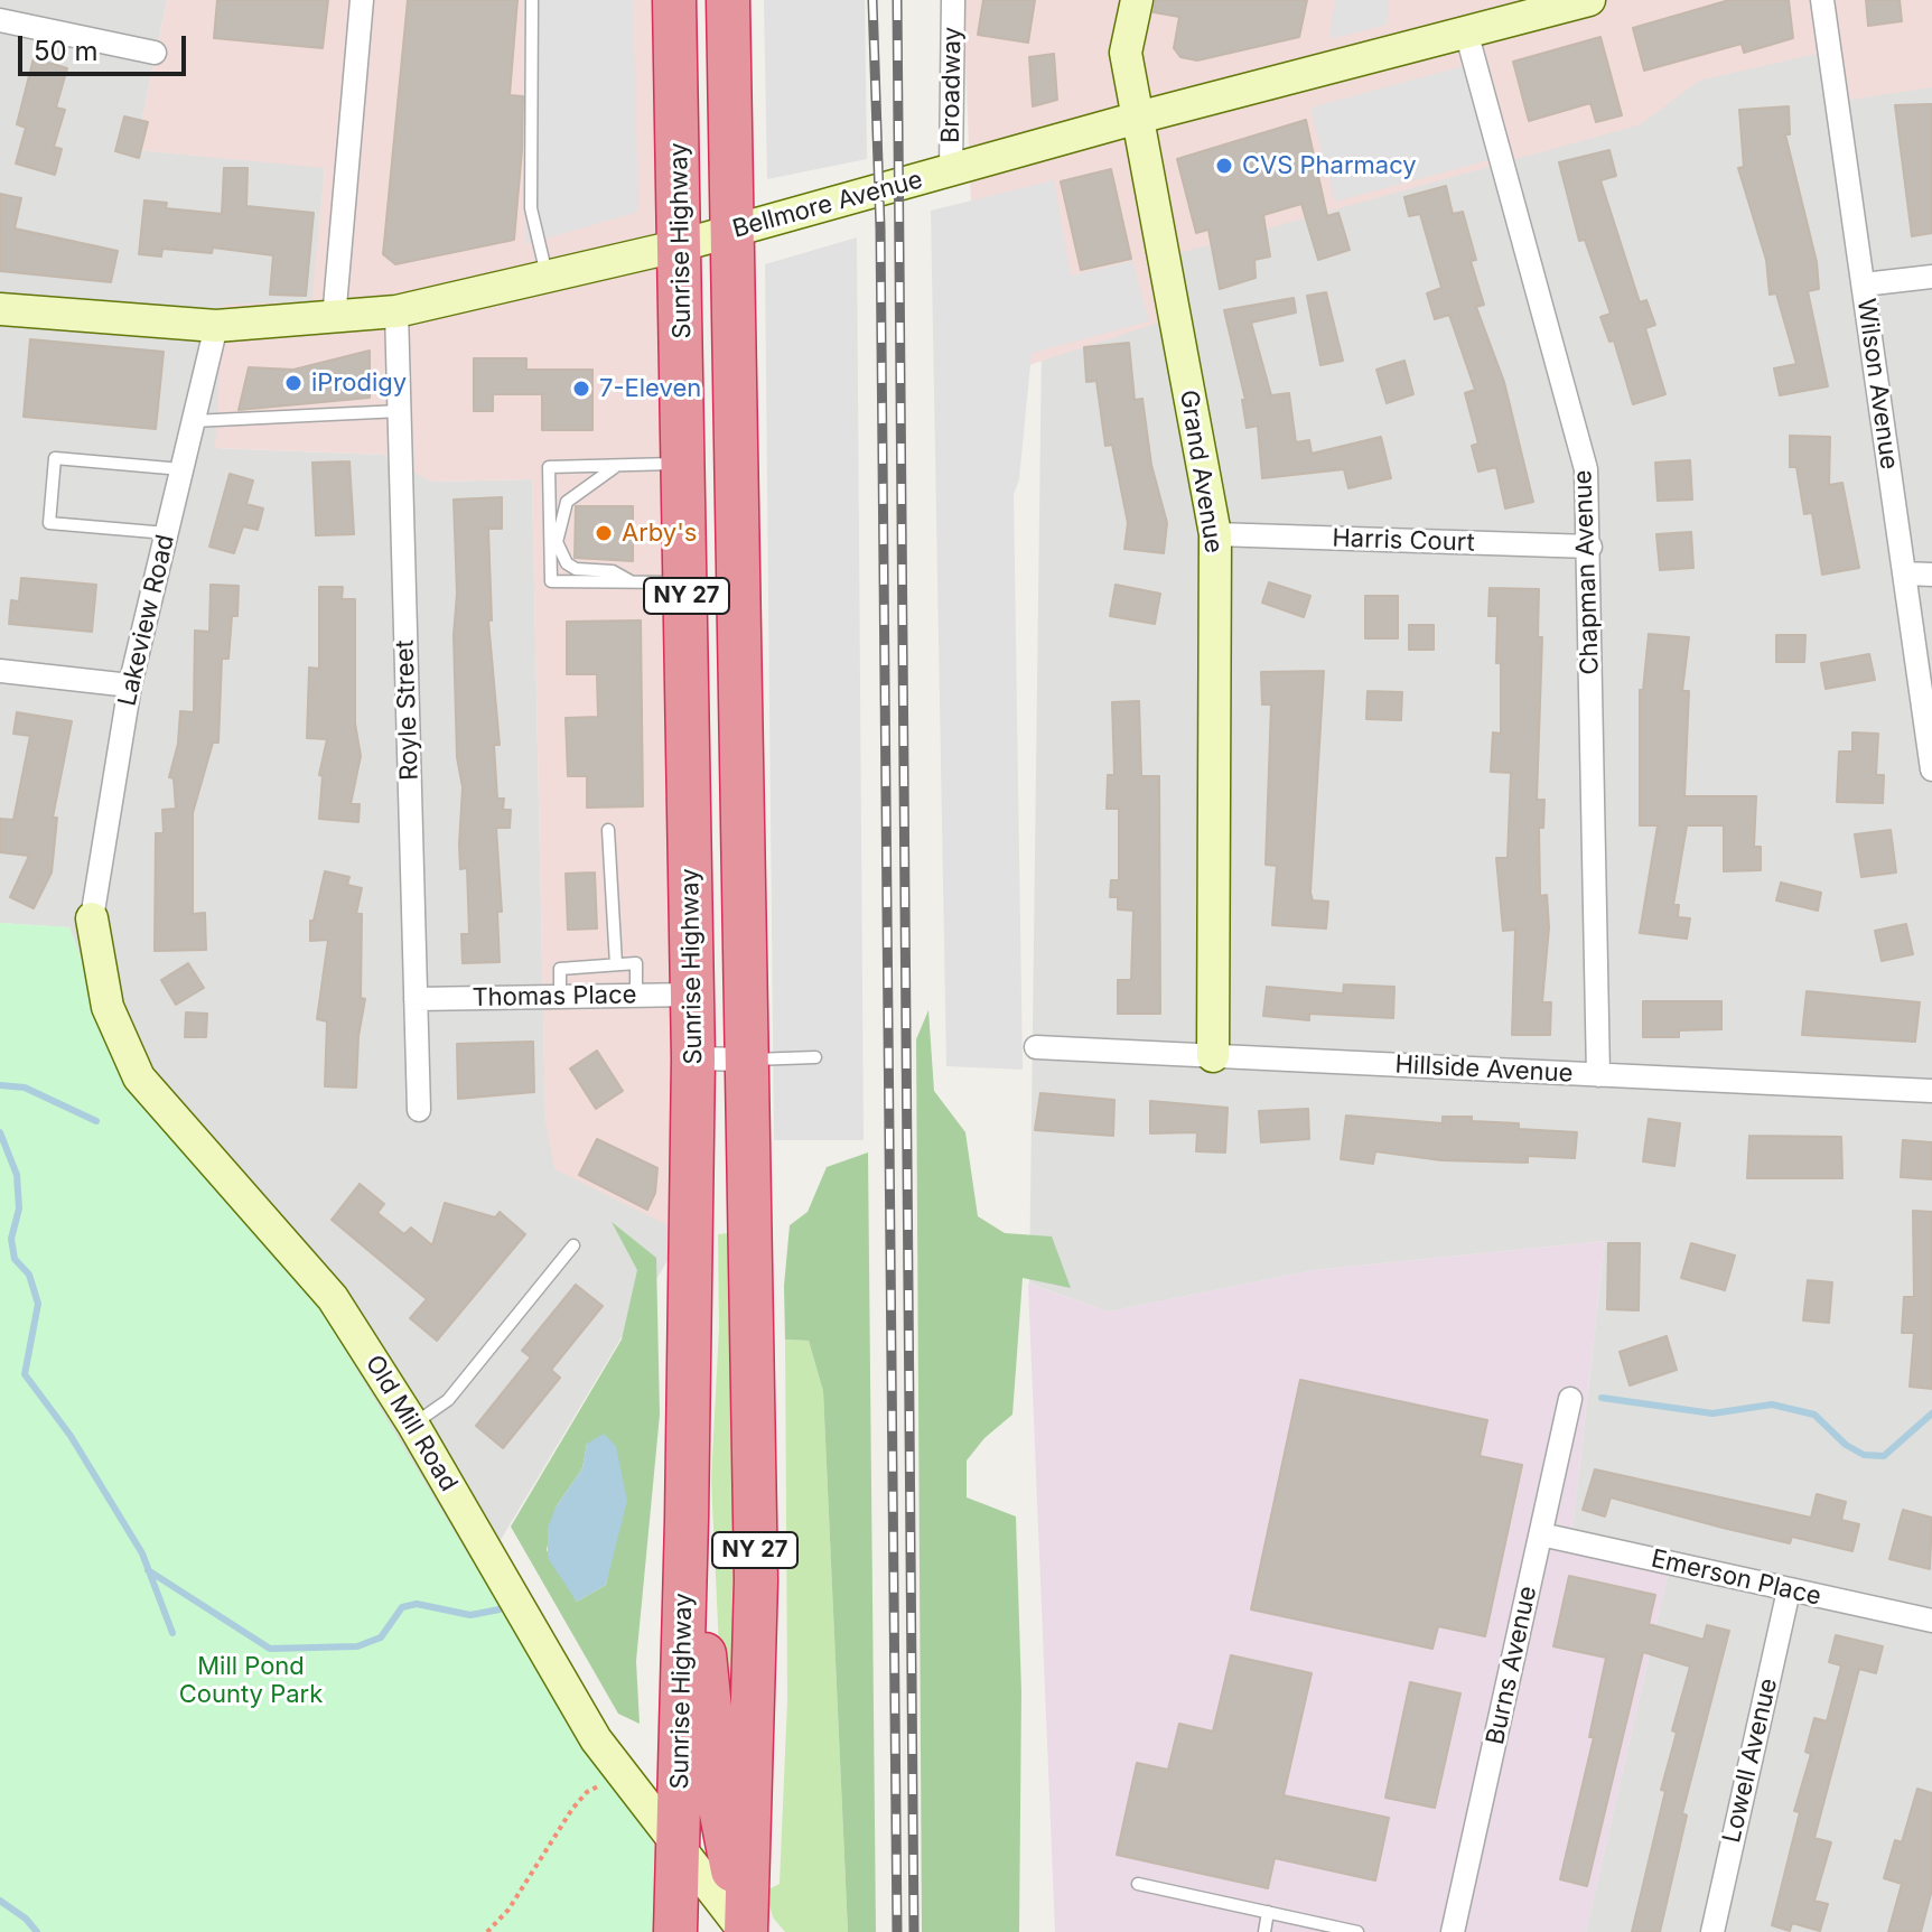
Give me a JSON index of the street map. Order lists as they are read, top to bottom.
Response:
{
  "streets": {
    "highway": ["Sunrise Highway", "NY 27"],
    "street": [
      "Broadway",
      "Bellmore Avenue",
      "Wilson Avenue",
      "Grand Avenue",
      "Harris Court",
      "Chapman Avenue",
      "Lakeview Road",
      "Royle Street",
      "Thomas Place",
      "Hillside Avenue",
      "Old Mill Road",
      "Emerson Place",
      "Burns Avenue",
      "Lowell Avenue"
    ]
  },
  "crossings": [
    ["Broadway", "Bellmore Avenue"],
    ["Bellmore Avenue", "Sunrise Highway"],
    ["Bellmore Avenue", "Grand Avenue"],
    ["Bellmore Avenue", "Chapman Avenue"],
    ["Bellmore Avenue", "Lakeview Road"],
    ["Bellmore Avenue", "Royle Street"],
    ["Sunrise Highway", "Thomas Place"],
    ["Sunrise Highway", "Old Mill Road"],
    ["Grand Avenue", "Harris Court"],
    ["Grand Avenue", "Hillside Avenue"],
    ["Harris Court", "Chapman Avenue"],
    ["Chapman Avenue", "Hillside Avenue"],
    ["Lakeview Road", "Old Mill Road"],
    ["Royle Street", "Thomas Place"],
    ["Emerson Place", "Burns Avenue"],
    ["Emerson Place", "Lowell Avenue"]
  ],
  "parks": ["Mill Pond County Park"],
  "places": [
    "CVS Pharmacy",
    "iProdigy",
    "7-Eleven",
    "Arby's"
  ],
  "scale_bar": "50 m"
}
